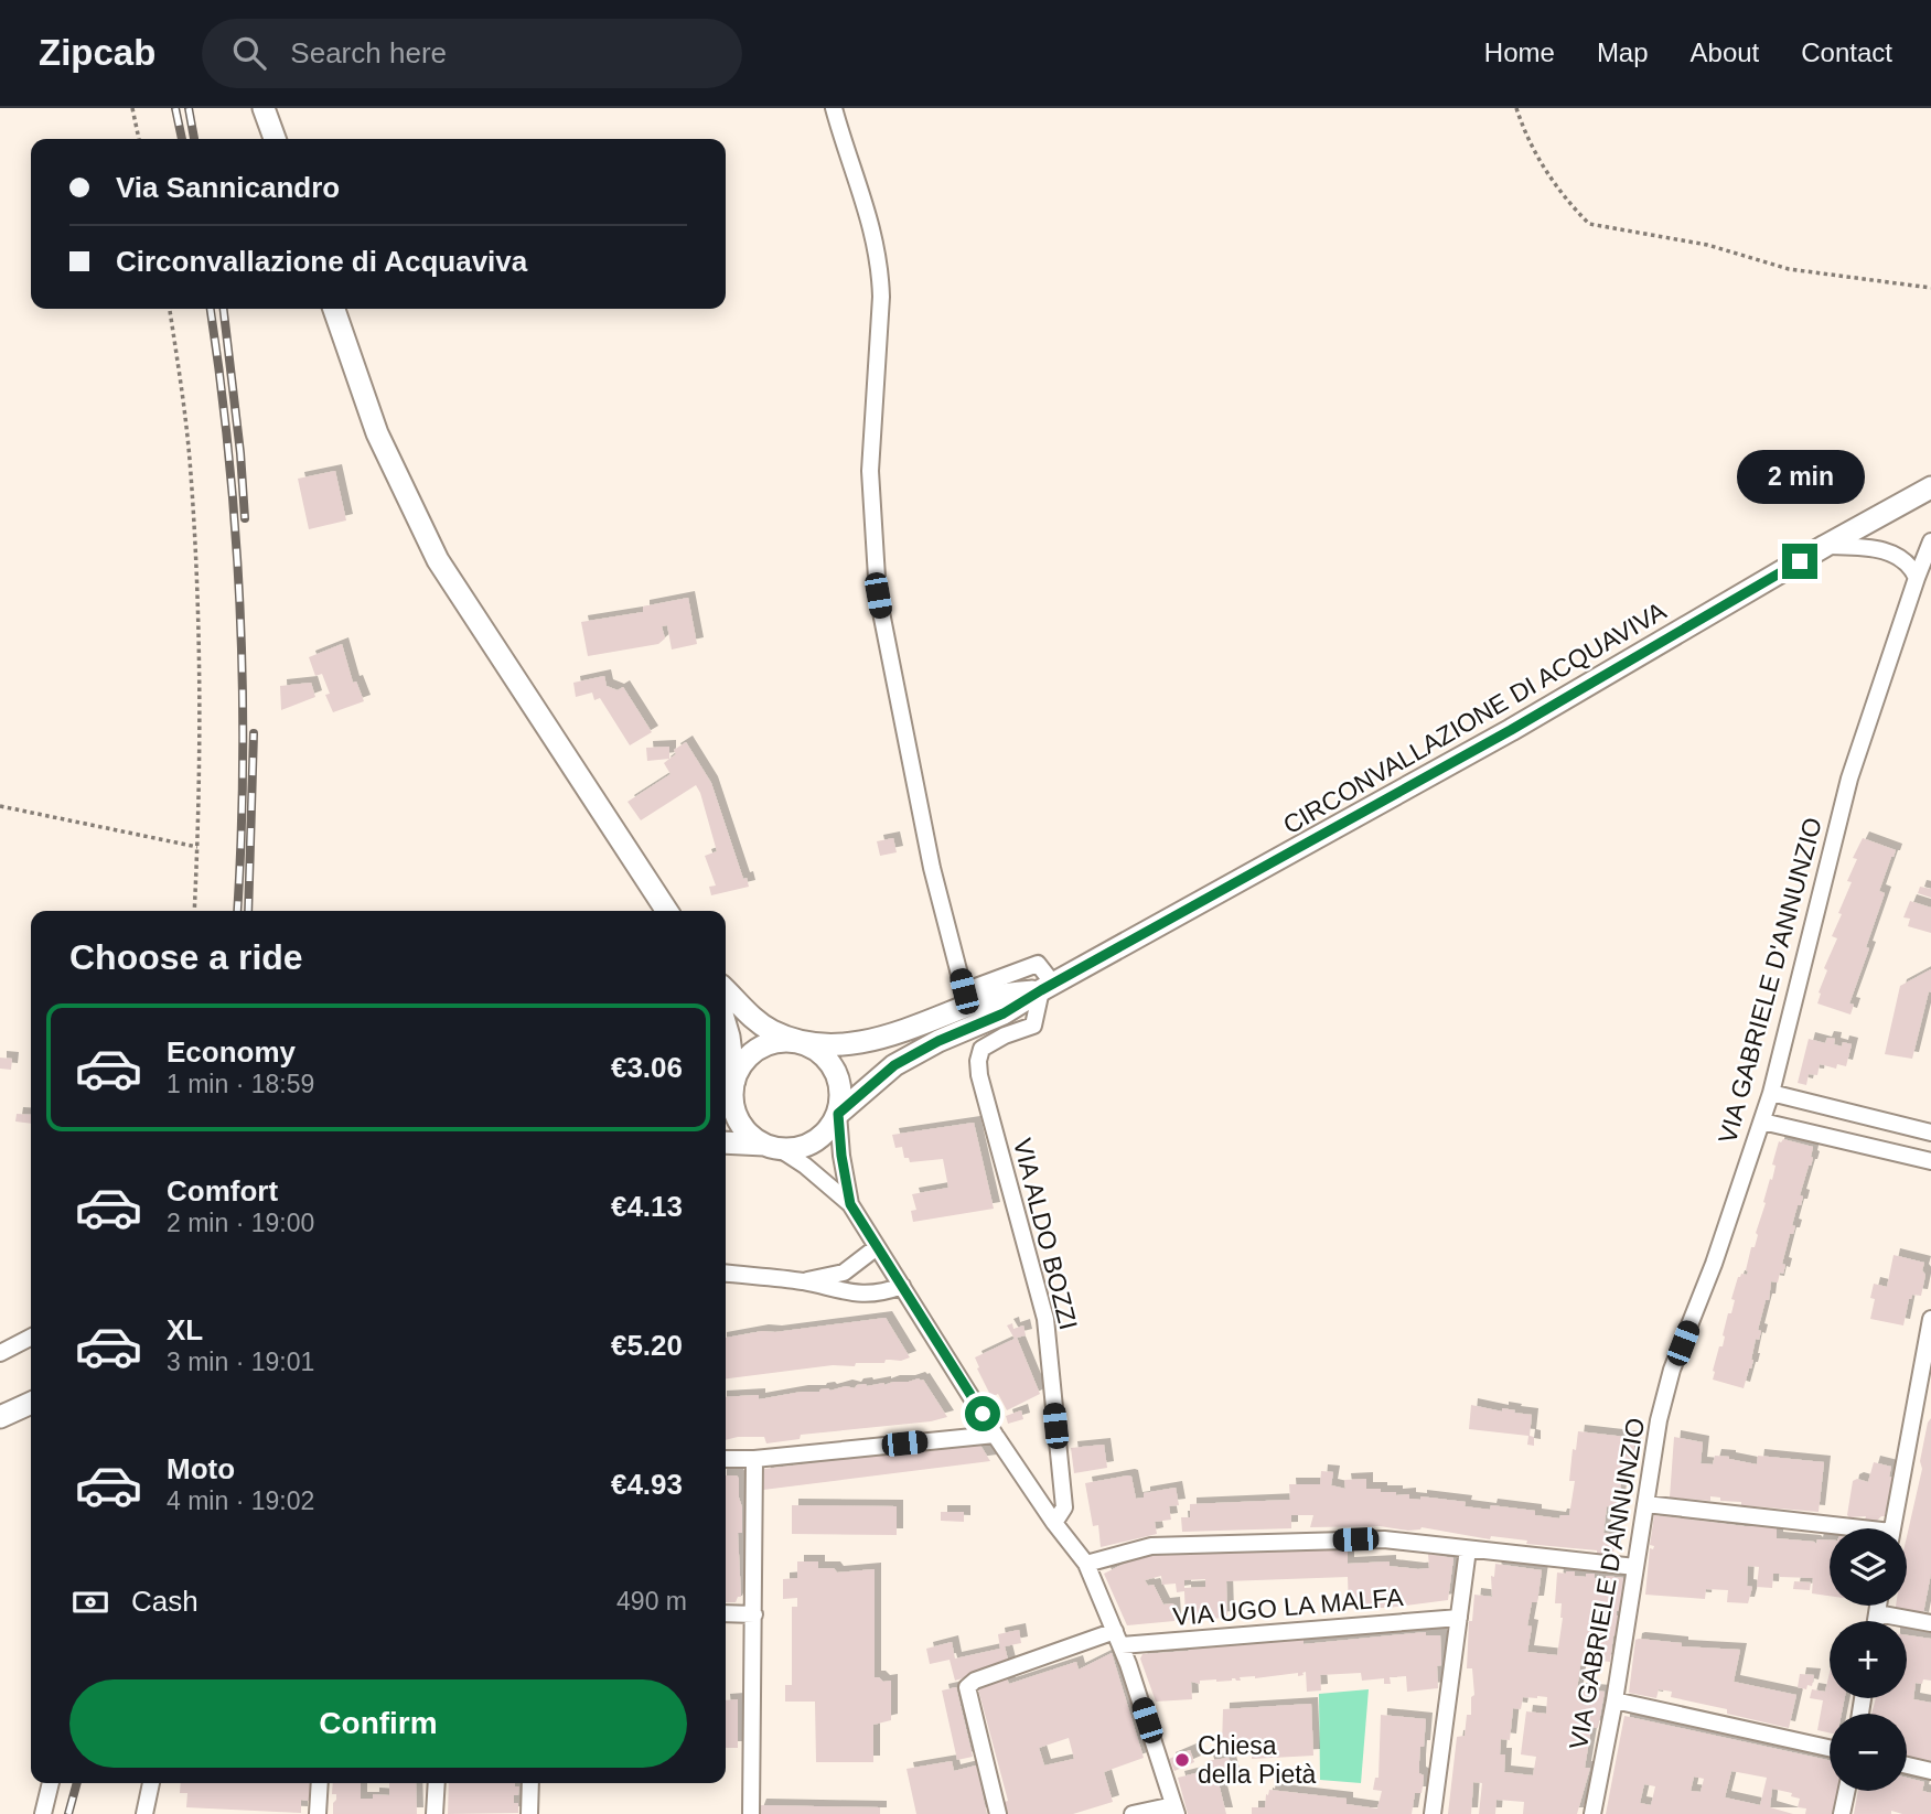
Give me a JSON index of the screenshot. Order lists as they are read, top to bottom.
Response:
{
  "streets": {
    "main road": ["CIRCONVALLAZIONE DI ACQUAVIVA"],
    "street": ["VIA GABRIELE D'ANNUNZIO", "VIA ALDO BOZZI", "VIA UGO LA MALFA"]
  },
  "crossings": [
    ["CIRCONVALLAZIONE DI ACQUAVIVA", "VIA ALDO BOZZI"]
  ],
  "places": ["Chiesa della Pietà"],
  "page": {
    "header": "Zipcab",
    "search": "Search here",
    "nav": [
      "Home",
      "Map",
      "About",
      "Contact"
    ],
    "banner": ["Via Sannicandro", "Circonvallazione di Acquaviva"],
    "bubble": "2 min",
    "heading": "Choose a ride",
    "list": [
      {
        "name": "Economy",
        "note": "1 min · 18:59",
        "value": "€3.06"
      },
      {
        "name": "Comfort",
        "note": "2 min · 19:00",
        "value": "€4.13"
      },
      {
        "name": "XL",
        "note": "3 min · 19:01",
        "value": "€5.20"
      },
      {
        "name": "Moto",
        "note": "4 min · 19:02",
        "value": "€4.93"
      }
    ],
    "map_buttons": ["+", "−"],
    "pay": ["Cash", "490 m"],
    "buttons": "Confirm"
  }
}
